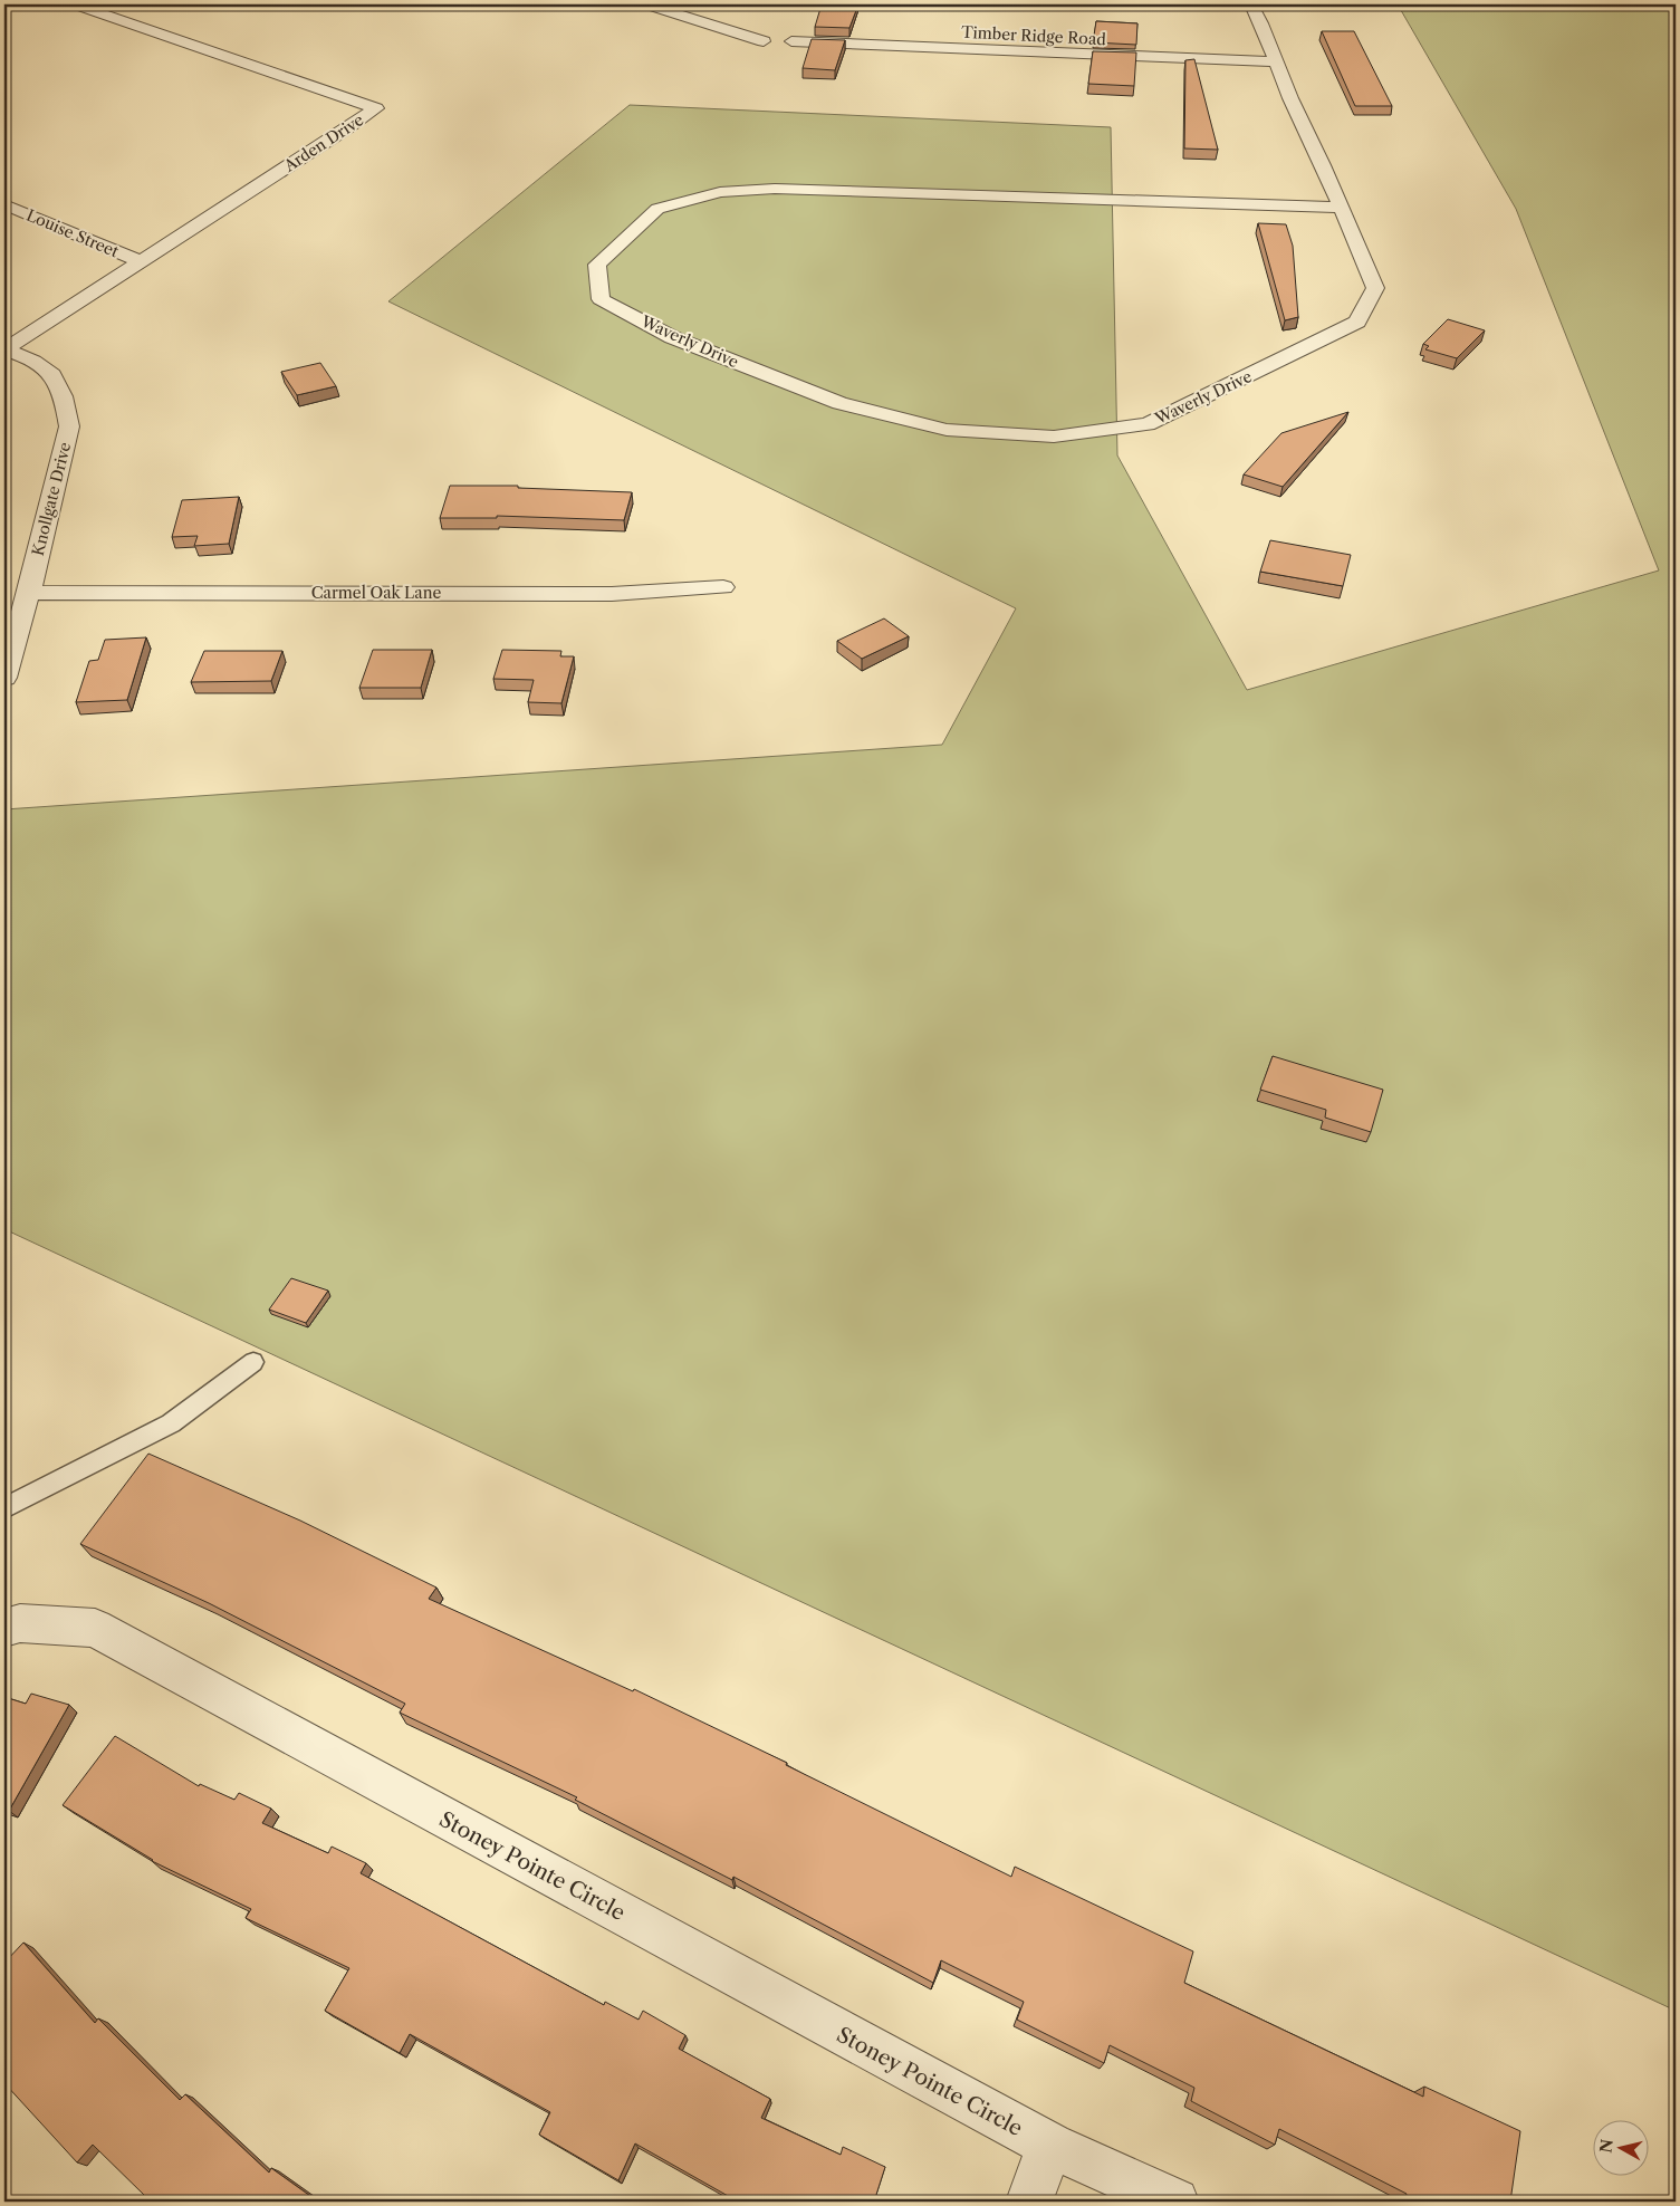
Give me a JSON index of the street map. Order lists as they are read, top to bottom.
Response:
{
  "streets": {
    "street": [
      "Timber Ridge Road",
      "Arden Drive",
      "Louise Street",
      "Waverly Drive",
      "Knollgate Drive",
      "Carmel Oak Lane",
      "Stoney Pointe Circle"
    ]
  },
  "crossings": [
    ["Timber Ridge Road", "Waverly Drive"],
    ["Arden Drive", "Louise Street"],
    ["Arden Drive", "Knollgate Drive"],
    ["Knollgate Drive", "Carmel Oak Lane"]
  ],
  "north": "left"
}
